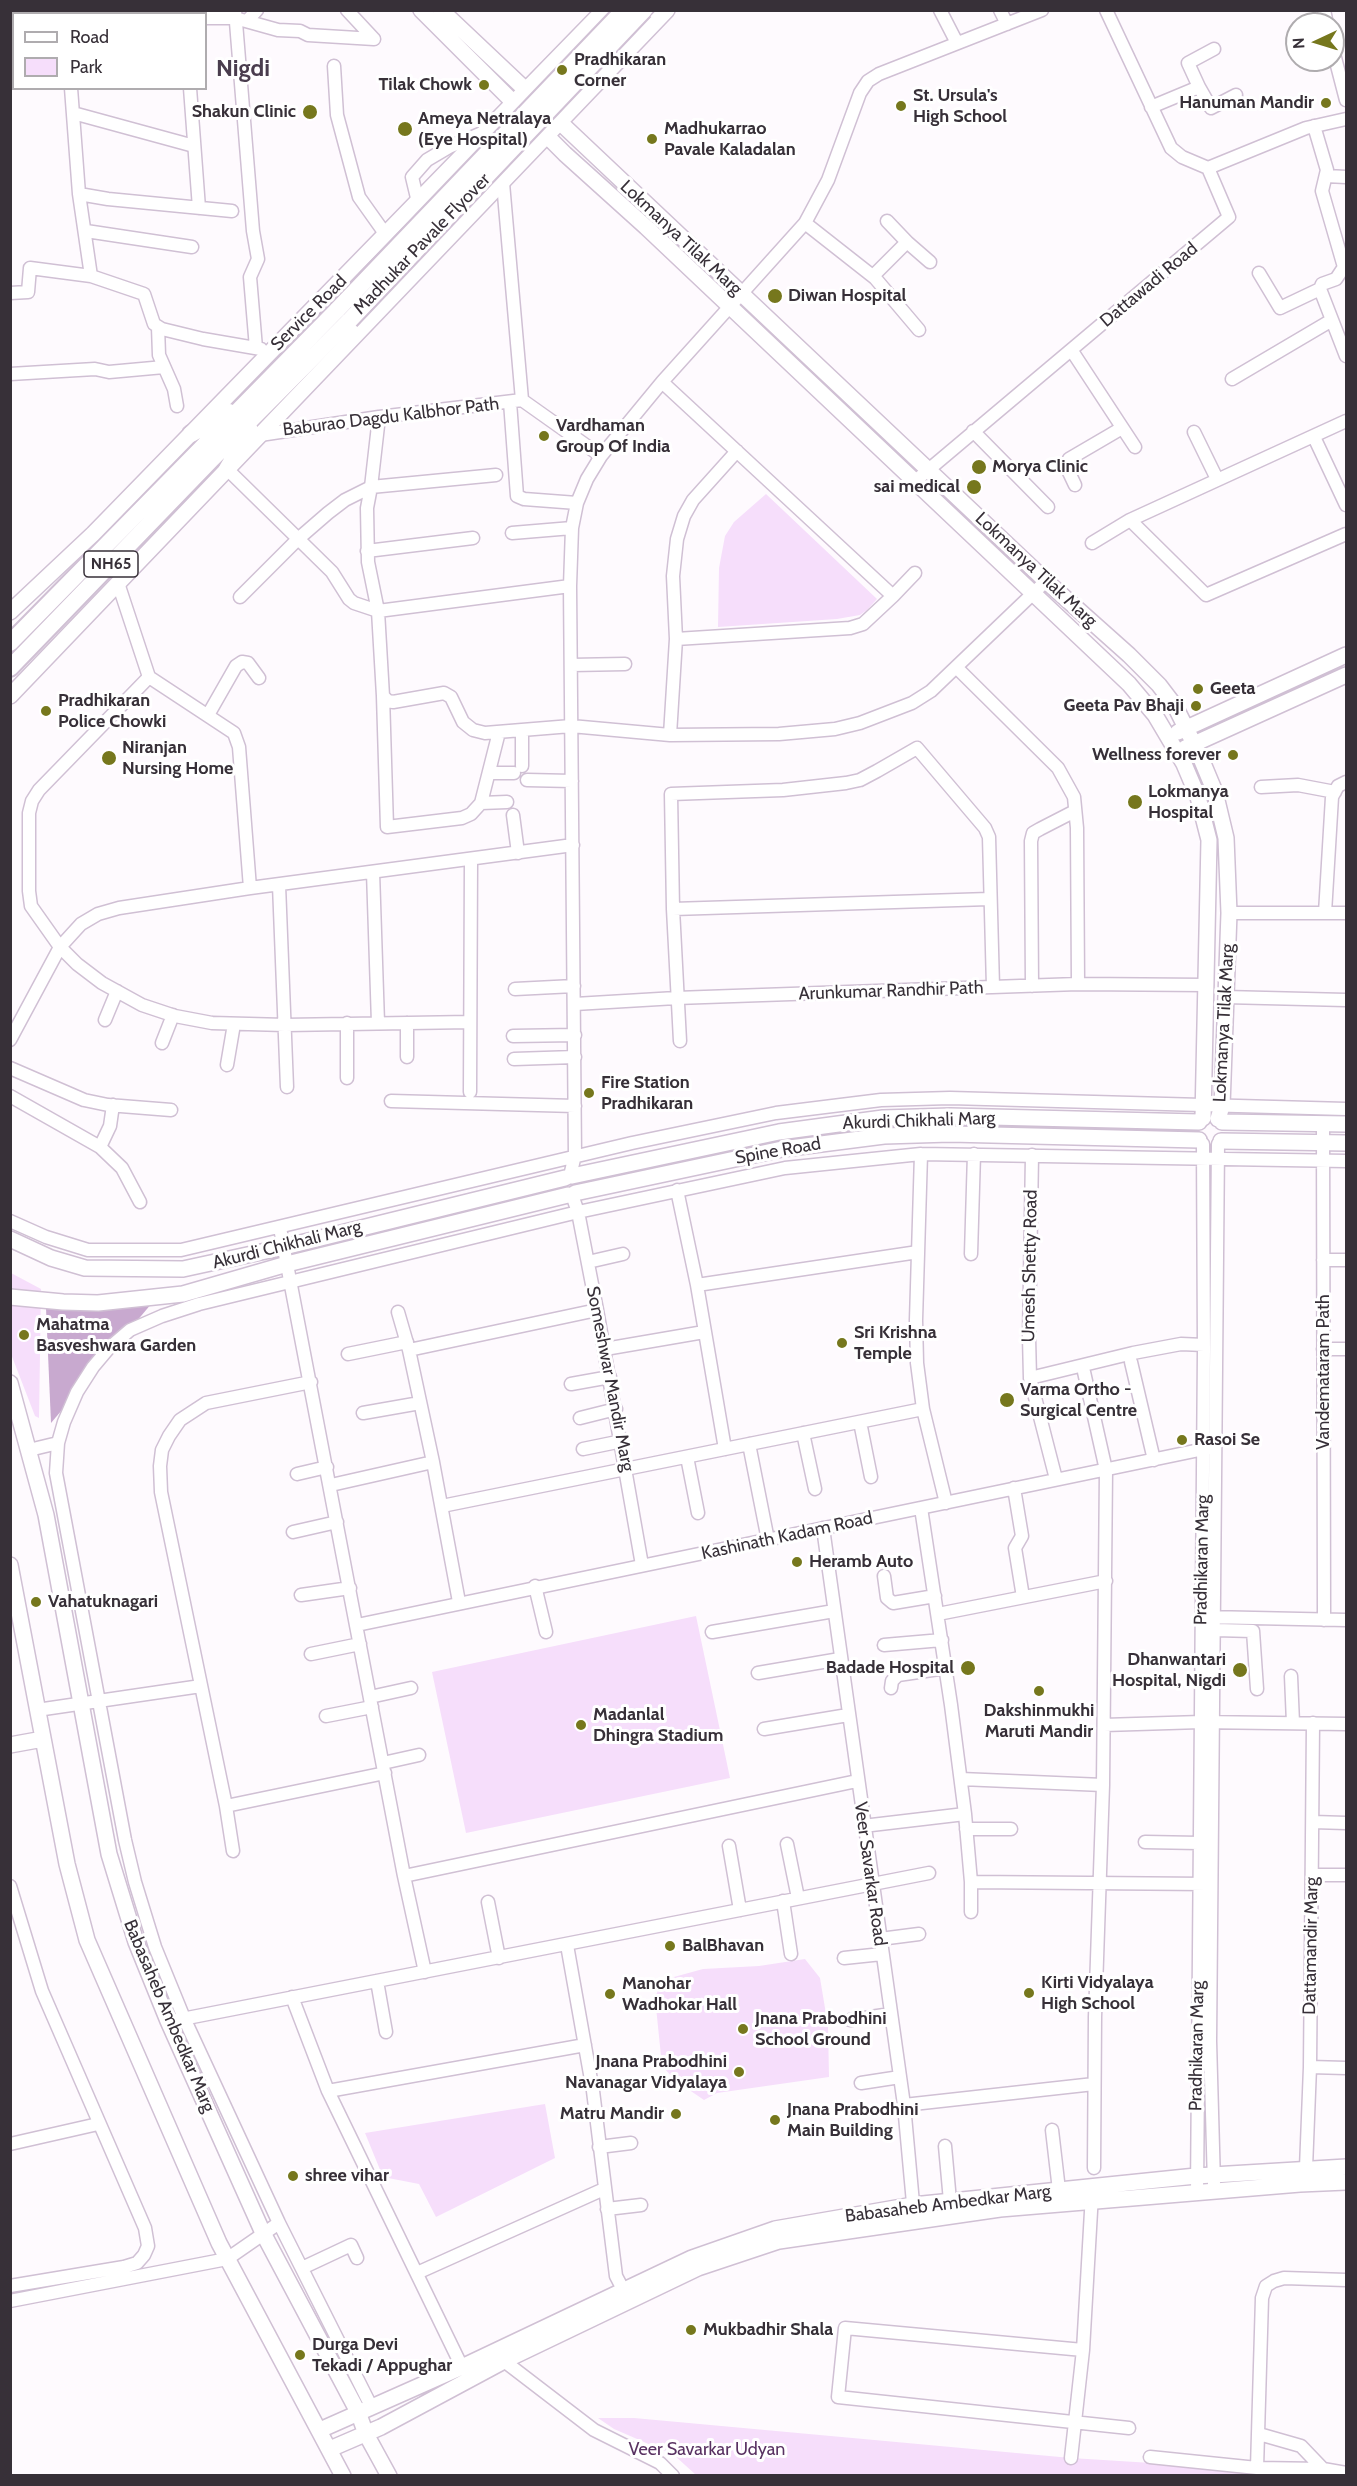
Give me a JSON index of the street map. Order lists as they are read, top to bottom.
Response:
{
  "streets": {
    "highway": ["Madhukar Pavale Flyover", "NH65"],
    "main road": [
      "Lokmanya Tilak Marg",
      "Service Road",
      "Akurdi Chikhali Marg",
      "Spine Road",
      "Babasaheb Ambedkar Marg"
    ],
    "street": [
      "Dattawadi Road",
      "Baburao Dagdu Kalbhor Path",
      "Arunkumar Randhir Path",
      "Umesh Shetty Road",
      "Vandemataram Path",
      "Someshwar Mandir Marg",
      "Kashinath Kadam Road",
      "Pradhikaran Marg",
      "Veer Savarkar Road",
      "Dattamandir Marg"
    ]
  },
  "crossings": [
    ["Lokmanya Tilak Marg", "Dattawadi Road"],
    ["Lokmanya Tilak Marg", "Service Road"],
    ["Lokmanya Tilak Marg", "Arunkumar Randhir Path"],
    ["Lokmanya Tilak Marg", "Akurdi Chikhali Marg"],
    ["Madhukar Pavale Flyover", "NH65"],
    ["Akurdi Chikhali Marg", "Spine Road"],
    ["Akurdi Chikhali Marg", "Vandemataram Path"],
    ["Akurdi Chikhali Marg", "Someshwar Mandir Marg"],
    ["Spine Road", "Someshwar Mandir Marg"],
    ["Spine Road", "Pradhikaran Marg"],
    ["Spine Road", "Babasaheb Ambedkar Marg"],
    ["Umesh Shetty Road", "Kashinath Kadam Road"],
    ["Umesh Shetty Road", "Babasaheb Ambedkar Marg"],
    ["Vandemataram Path", "Babasaheb Ambedkar Marg"],
    ["Someshwar Mandir Marg", "Kashinath Kadam Road"],
    ["Someshwar Mandir Marg", "Babasaheb Ambedkar Marg"],
    ["Kashinath Kadam Road", "Pradhikaran Marg"],
    ["Kashinath Kadam Road", "Veer Savarkar Road"],
    ["Pradhikaran Marg", "Babasaheb Ambedkar Marg"],
    ["Veer Savarkar Road", "Babasaheb Ambedkar Marg"],
    ["Dattamandir Marg", "Babasaheb Ambedkar Marg"]
  ],
  "districts": ["Nigdi"],
  "parks": ["Veer Savarkar Udyan"],
  "places": [
    "Pradhikaran Corner",
    "Tilak Chowk",
    "Hanuman Mandir",
    "St. Ursula's High School",
    "Shakun Clinic",
    "Ameya Netralaya (Eye Hospital)",
    "Madhukarrao Pavale Kaladalan",
    "Diwan Hospital",
    "Vardhaman Group Of India",
    "Morya Clinic",
    "sai medical",
    "Geeta",
    "Geeta Pav Bhaji",
    "Pradhikaran Police Chowki",
    "Wellness forever",
    "Niranjan Nursing Home",
    "Lokmanya Hospital",
    "Fire Station Pradhikaran",
    "Mahatma Basveshwara Garden",
    "Sri Krishna Temple",
    "Varma Ortho - Surgical Centre",
    "Rasoi Se",
    "Heramb Auto",
    "Vahatuknagari",
    "Badade Hospital",
    "Dhanwantari Hospital, Nigdi",
    "Dakshinmukhi Maruti Mandir",
    "Madanlal Dhingra Stadium",
    "BalBhavan",
    "Kirti Vidyalaya High School",
    "Manohar Wadhokar Hall",
    "Jnana Prabodhini School Ground",
    "Jnana Prabodhini Navanagar Vidyalaya",
    "Matru Mandir",
    "Jnana Prabodhini Main Building",
    "shree vihar",
    "Mukbadhir Shala",
    "Durga Devi Tekadi / Appughar"
  ],
  "legend": ["Road", "Park"],
  "north": "left"
}
